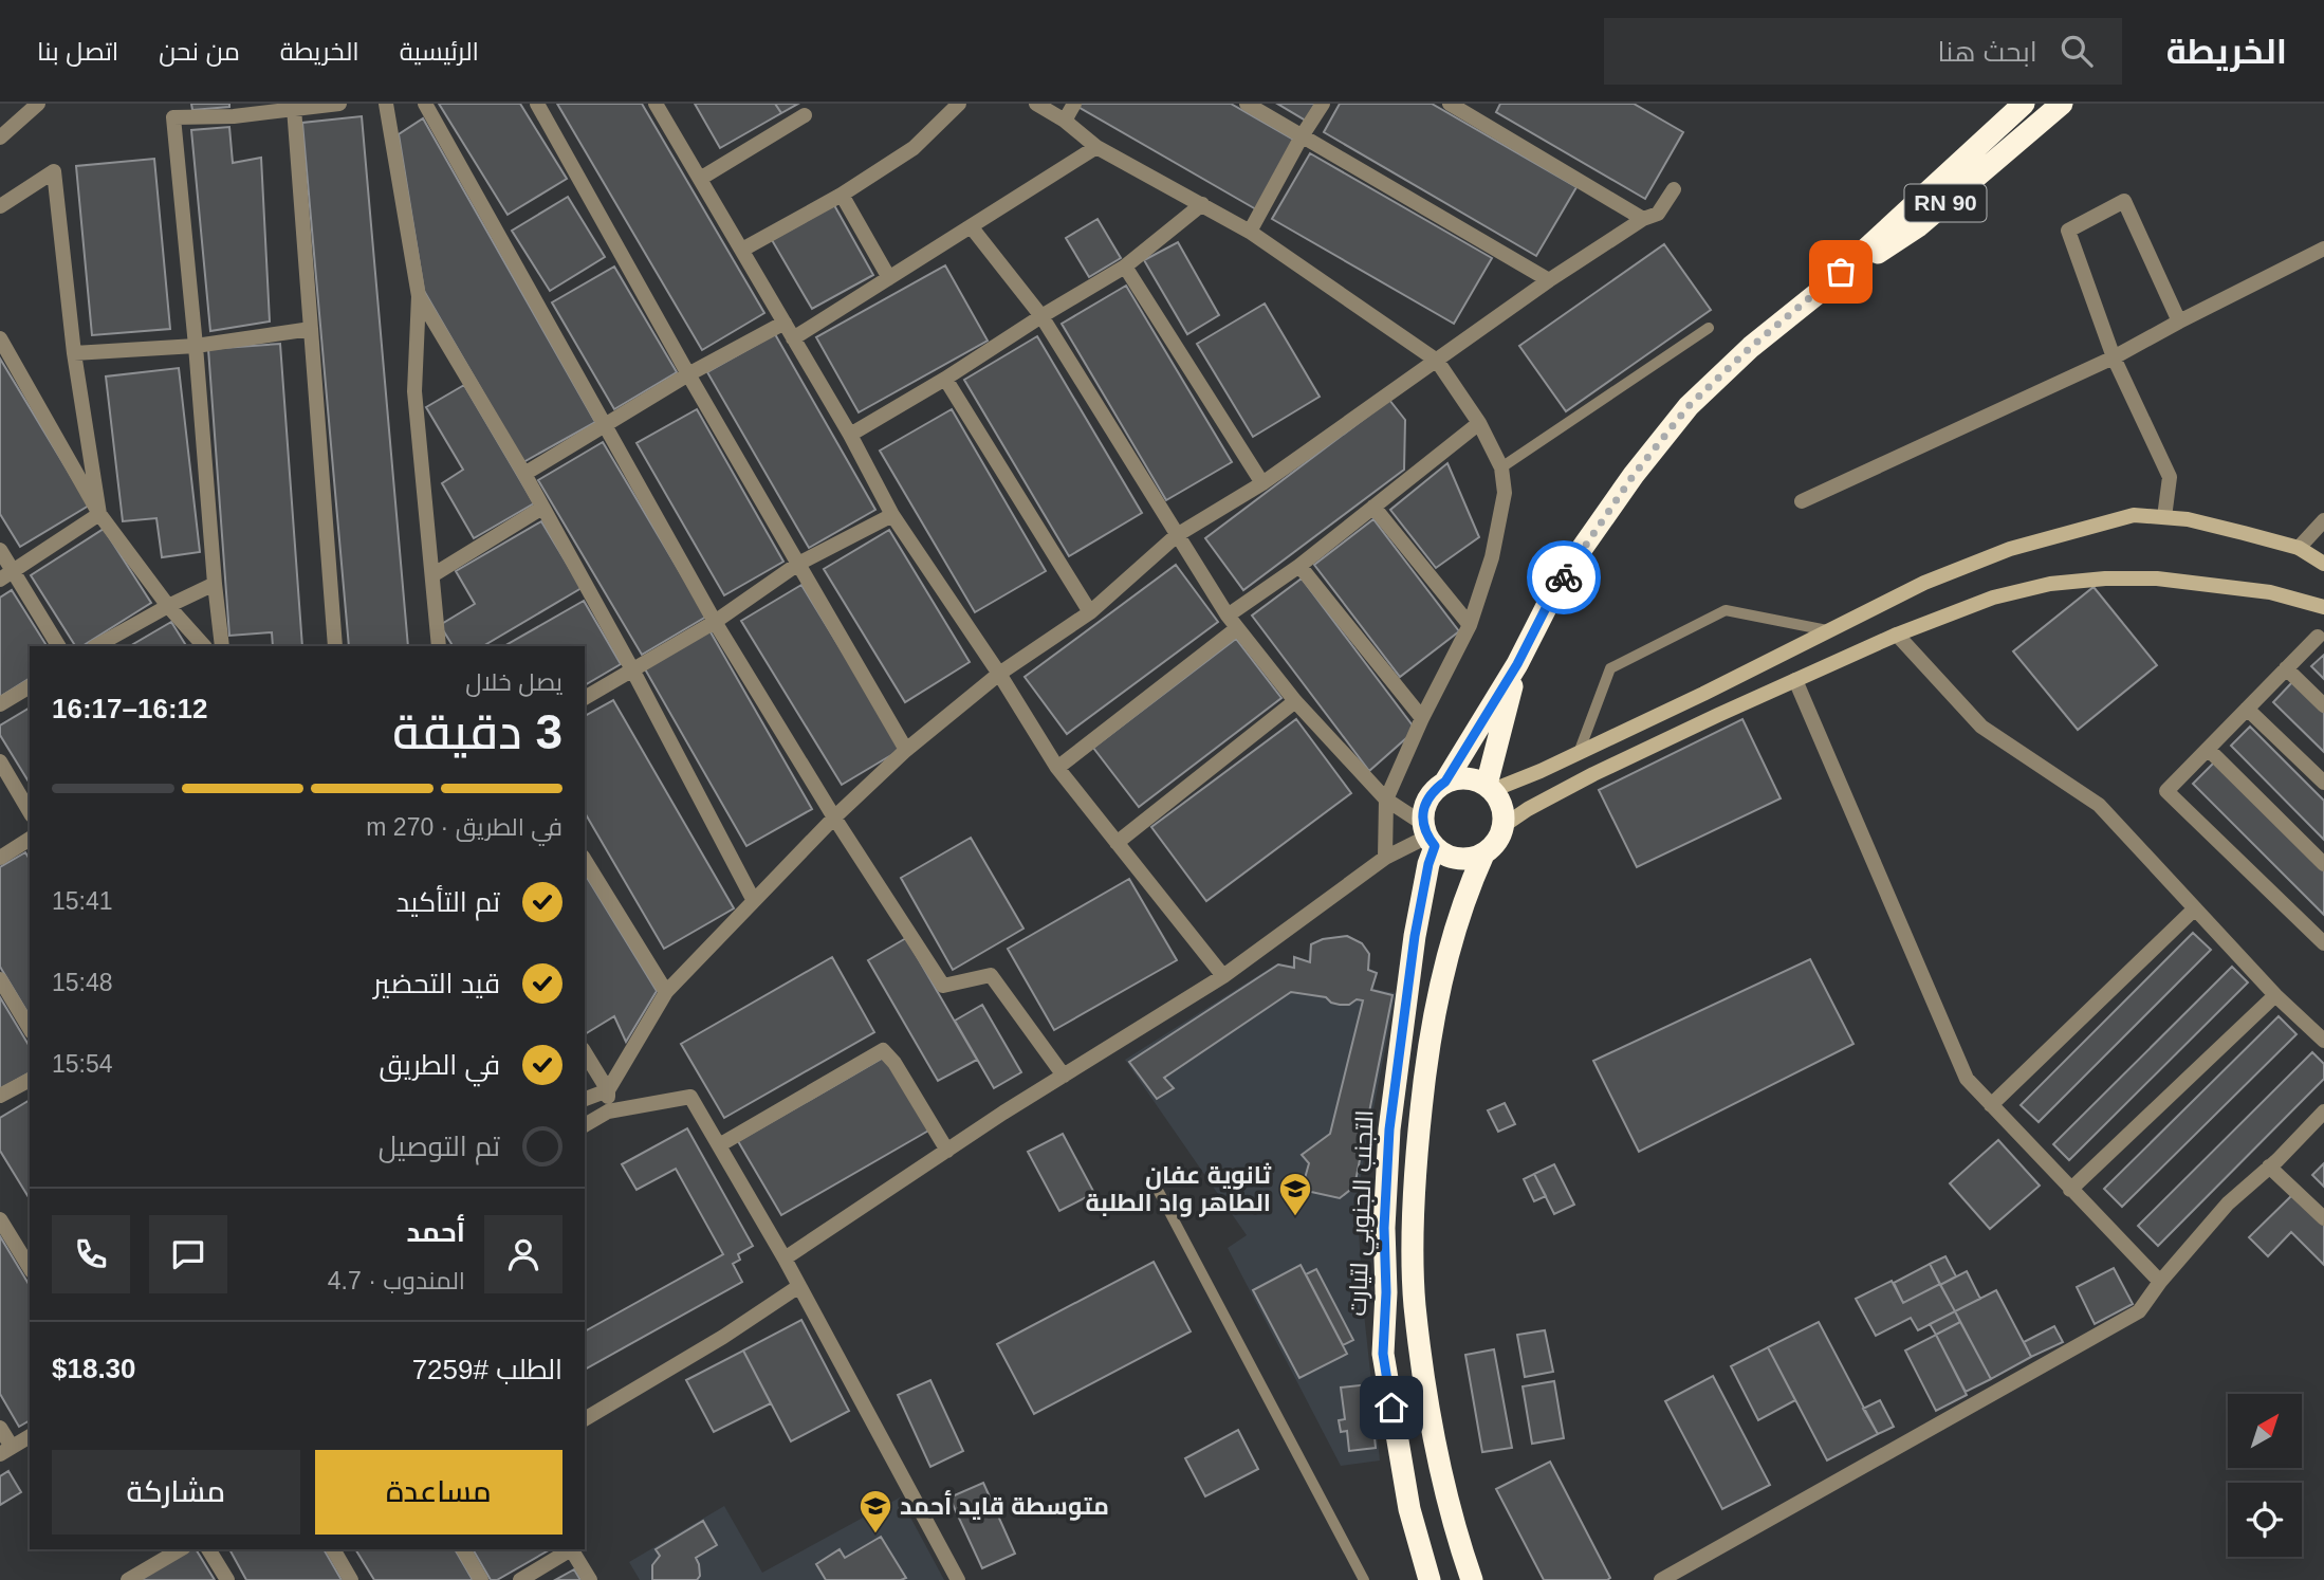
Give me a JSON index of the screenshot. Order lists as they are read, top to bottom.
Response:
{
  "streets": {
    "highway": ["RN 90", "التجنب الجنوبي لتيارت"]
  },
  "crossings": [
    ["RN 90", "التجنب الجنوبي لتيارت"]
  ],
  "places": {
    "school or university": ["ثانوية عفان الطاهر واد الطلبة", "متوسطة قايد أحمد"]
  },
  "north": "top right",
  "page": {
    "header": "الخريطة",
    "search": "ابحث هنا",
    "nav": [
      "الرئيسية",
      "الخريطة",
      "من نحن",
      "اتصل بنا"
    ],
    "heading": ["3 دقيقة", "يصل خلال", "16:12–16:17"],
    "panel": [
      "أحمد",
      "المندوب · 4.7",
      "الطلب #7259",
      "$18.30"
    ],
    "bar": "في الطريق · 270 m",
    "list": [
      ["تم التأكيد", "15:41"],
      ["قيد التحضير", "15:48"],
      ["في الطريق", "15:54"],
      "تم التوصيل"
    ],
    "buttons": ["مساعدة", "مشاركة"]
  }
}
